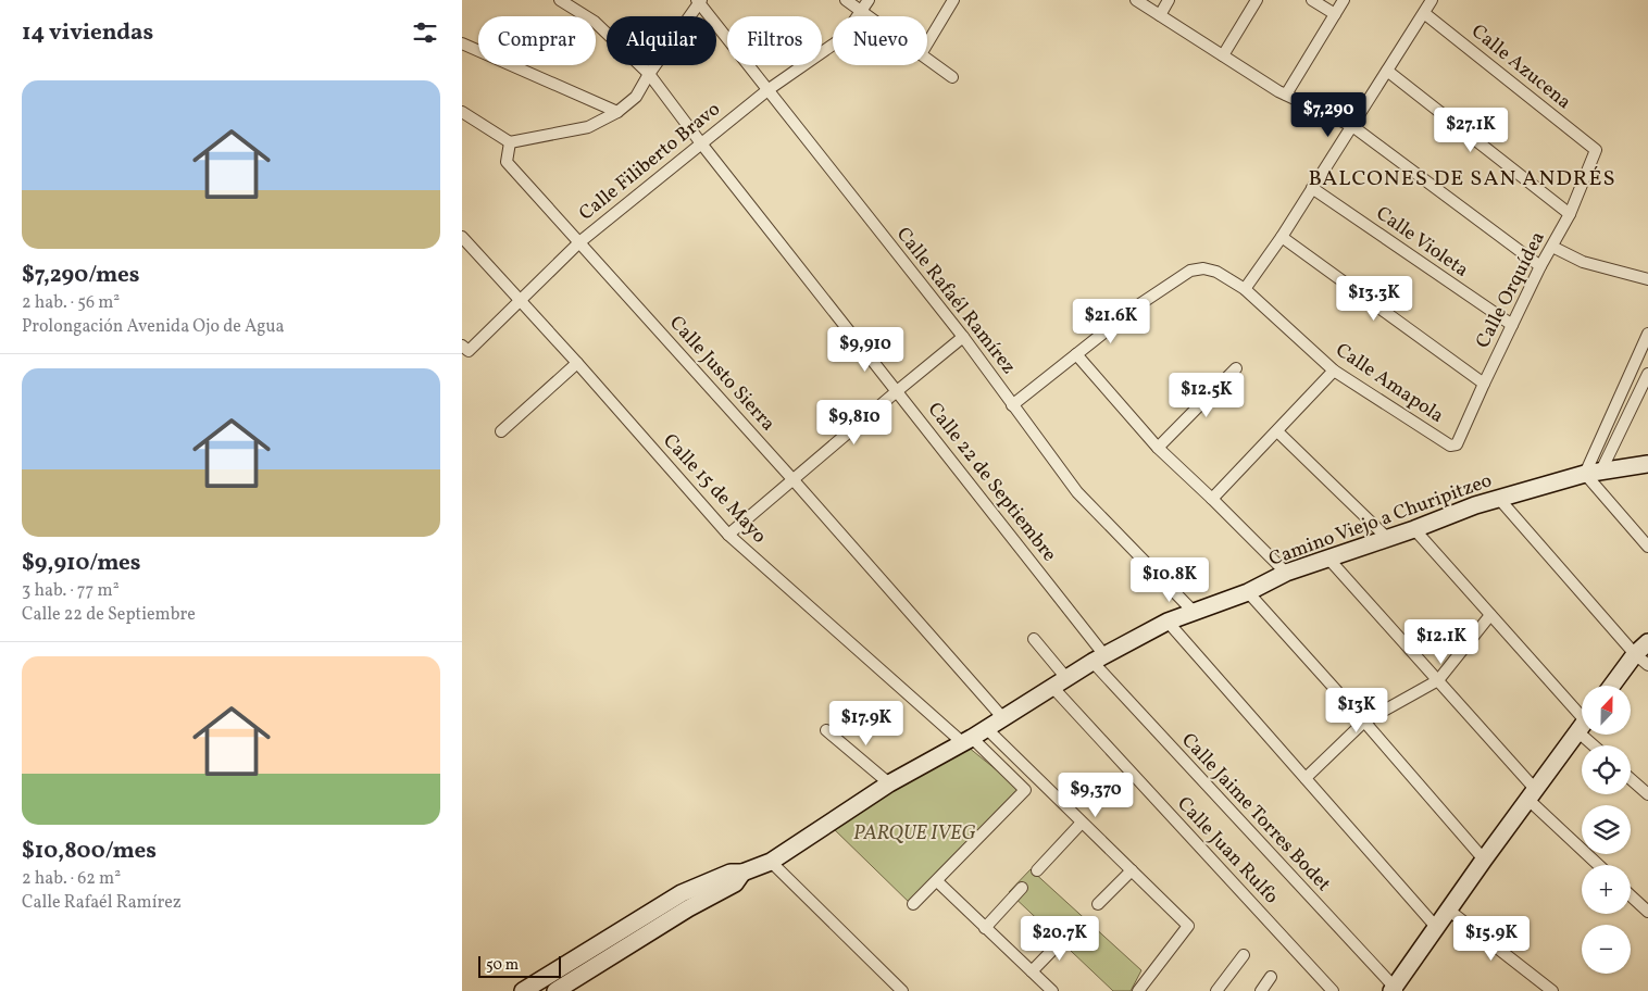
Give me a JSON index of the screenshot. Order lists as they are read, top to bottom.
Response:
{
  "streets": {
    "street": [
      "Calle Azucena",
      "Calle Filiberto Bravo",
      "Calle Violeta",
      "Calle Orquídea",
      "Calle Rafaél Ramírez",
      "Calle Justo Sierra",
      "Calle Amapola",
      "Calle 22 de Septiembre",
      "Calle 15 de Mayo",
      "Camino Viejo a Churipitzeo",
      "Calle Jaime Torres Bodet",
      "Calle Juan Rulfo"
    ]
  },
  "crossings": [
    ["Calle Azucena", "Calle Orquídea"],
    ["Calle Filiberto Bravo", "Calle Rafaél Ramírez"],
    ["Calle Filiberto Bravo", "Calle Justo Sierra"],
    ["Calle Filiberto Bravo", "Calle 22 de Septiembre"],
    ["Calle Filiberto Bravo", "Calle 15 de Mayo"],
    ["Calle Violeta", "Calle Orquídea"],
    ["Calle Orquídea", "Calle Amapola"],
    ["Calle Rafaél Ramírez", "Camino Viejo a Churipitzeo"],
    ["Calle Justo Sierra", "Camino Viejo a Churipitzeo"],
    ["Calle 22 de Septiembre", "Camino Viejo a Churipitzeo"],
    ["Calle 22 de Septiembre", "Calle Jaime Torres Bodet"],
    ["Calle 15 de Mayo", "Camino Viejo a Churipitzeo"],
    ["Camino Viejo a Churipitzeo", "Calle Jaime Torres Bodet"],
    ["Camino Viejo a Churipitzeo", "Calle Juan Rulfo"]
  ],
  "districts": ["BALCONES DE SAN ANDRÉS"],
  "parks": ["PARQUE IVEG"],
  "scale_bar": "50 m",
  "north": "top",
  "page": {
    "heading": "14 viviendas",
    "chip": [
      "Comprar",
      "Alquilar",
      "Filtros",
      "Nuevo"
    ],
    "list": [
      {
        "name": "$7,290/mes",
        "note": "2 hab. · 56 m² · Prolongación Avenida Ojo de Agua"
      },
      {
        "name": "$9,910/mes",
        "note": "3 hab. · 77 m² · Calle 22 de Septiembre"
      },
      {
        "name": "$10,800/mes",
        "note": "2 hab. · 62 m² · Calle Rafaél Ramírez"
      }
    ],
    "price": [
      "$7,290",
      "$27.1K",
      "$13.3K",
      "$21.6K",
      "$9,910",
      "$12.5K",
      "$9,810",
      "$10.8K",
      "$12.1K",
      "$13K",
      "$17.9K",
      "$9,370",
      "$20.7K",
      "$15.9K"
    ],
    "map_buttons": ["+", "−"],
    "scale": "50 m"
  }
}
